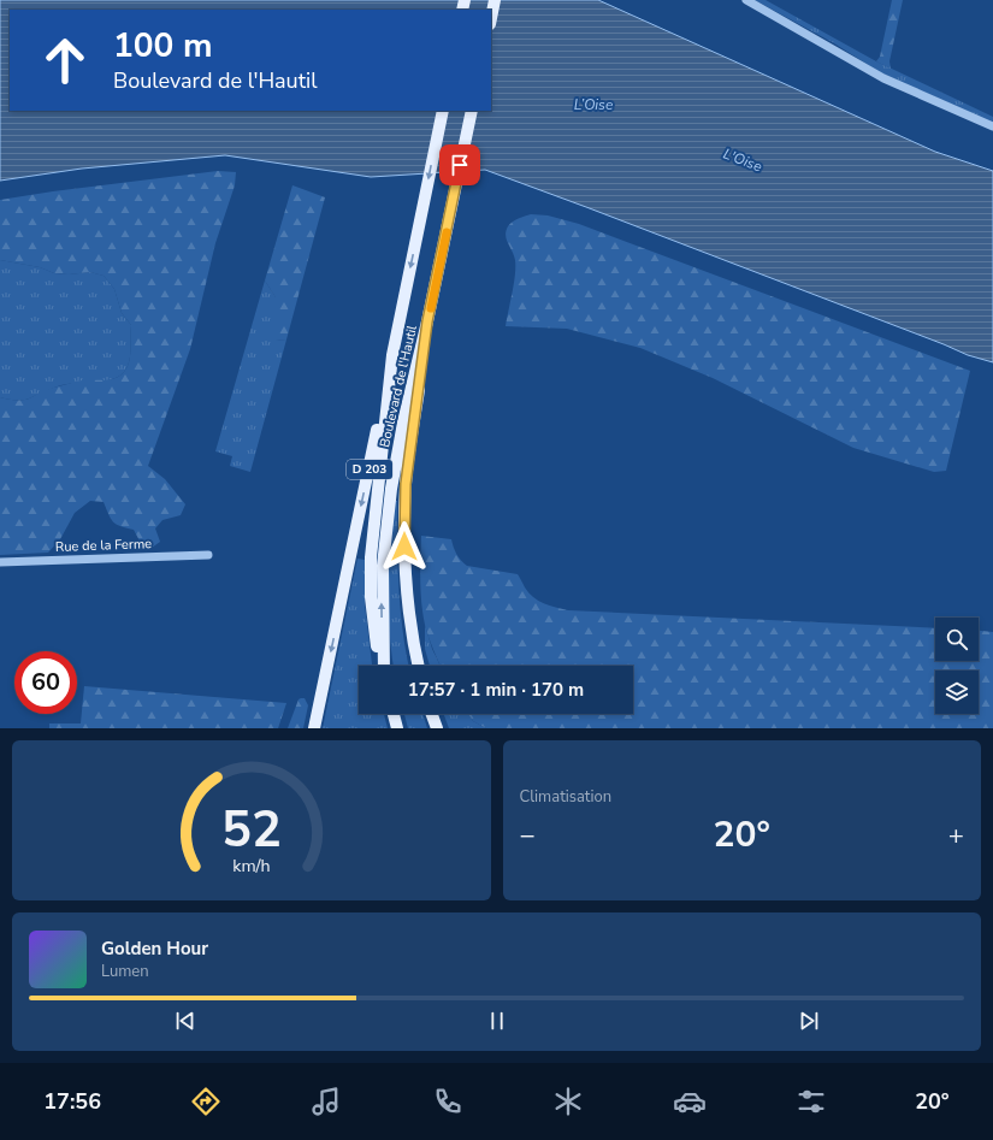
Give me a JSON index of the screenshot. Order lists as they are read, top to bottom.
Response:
{
  "streets": {
    "main road": ["Boulevard de l'Hautil", "D 203"],
    "street": ["Rue de la Ferme"]
  },
  "crossings": [
    ["Boulevard de l'Hautil", "D 203"]
  ],
  "water": ["L’Oise", "L'Oise"],
  "page": {
    "turn": ["100 m", "Boulevard de l'Hautil"],
    "limit": "60",
    "trip": "17:57 · 1 min · 170 m",
    "tile": "Climatisation",
    "heat": ["−", "20°", "+"],
    "song": ["Golden Hour", "Lumen"],
    "tabs": ["17:56", "20°"],
    "gauge": ["52", "km/h"]
  }
}
